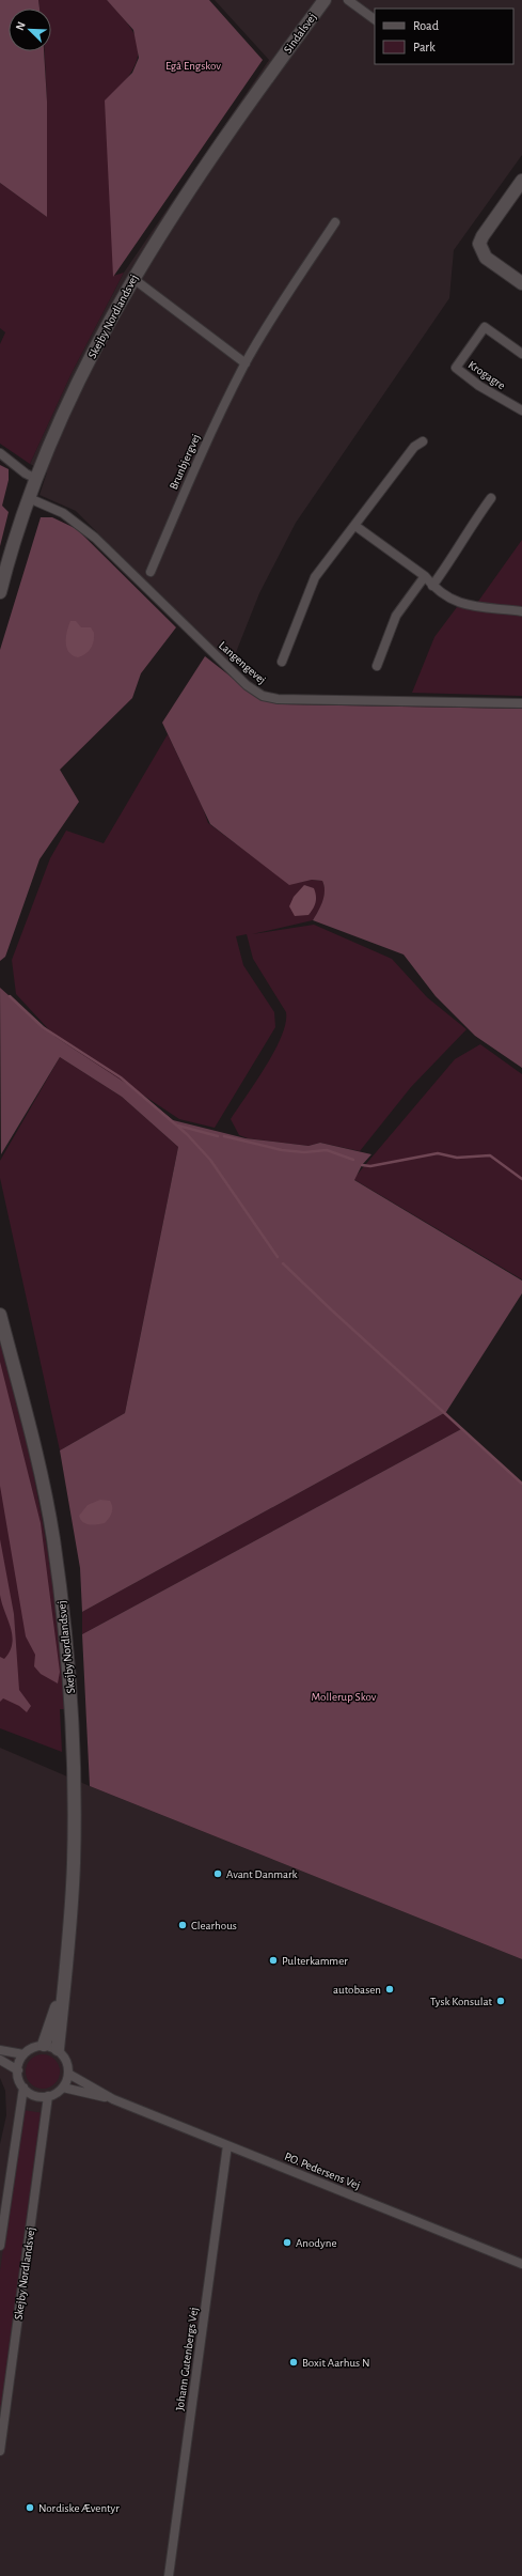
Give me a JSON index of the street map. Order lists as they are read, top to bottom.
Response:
{
  "streets": {
    "street": [
      "Sindalsvej",
      "Skejby Nordlandsvej",
      "Krogagre",
      "Brunbjergvej",
      "Langengevej",
      "P.O. Pedersens Vej",
      "Johann Gutenbergs Vej"
    ]
  },
  "crossings": [
    ["Sindalsvej", "Skejby Nordlandsvej"],
    ["Skejby Nordlandsvej", "Langengevej"],
    ["Skejby Nordlandsvej", "P.O. Pedersens Vej"],
    ["P.O. Pedersens Vej", "Johann Gutenbergs Vej"]
  ],
  "parks": ["Egå Engskov", "Mollerup Skov"],
  "places": [
    "Avant Danmark",
    "Clearhous",
    "Pulterkammer",
    "autobasen",
    "Tysk Konsulat",
    "Anodyne",
    "Boxit Aarhus N",
    "Nordiske Æventyr"
  ],
  "legend": ["Road", "Park"],
  "north": "top left"
}
